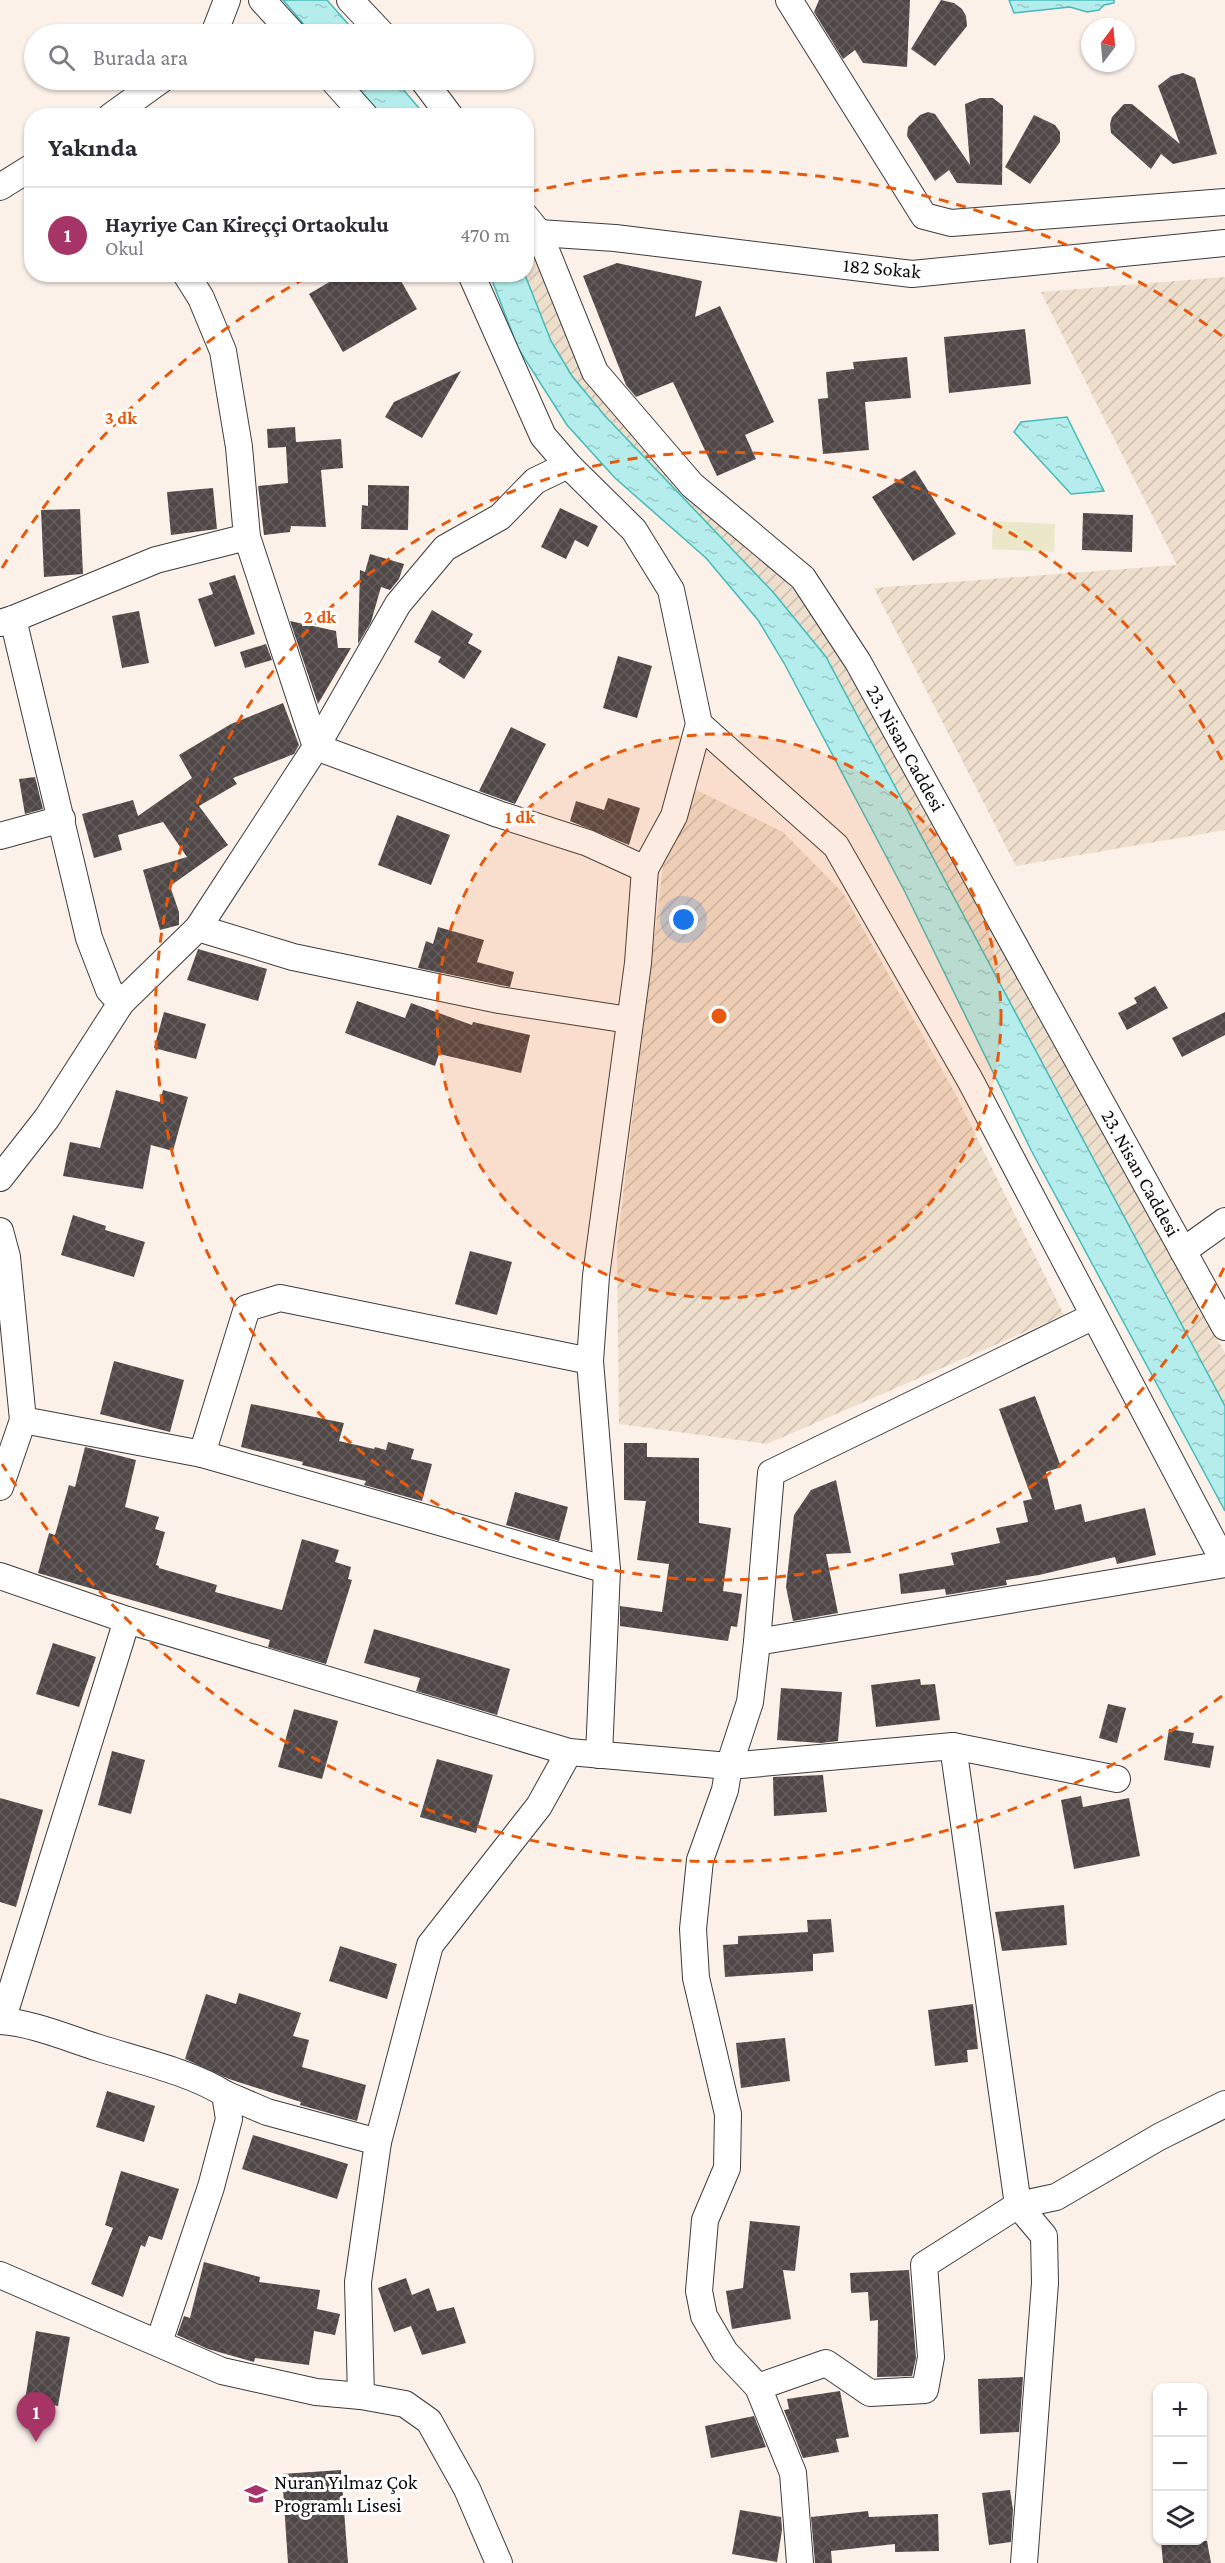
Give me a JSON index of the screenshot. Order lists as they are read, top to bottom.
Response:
{
  "streets": {
    "street": ["182 Sokak", "23. Nisan Caddesi"]
  },
  "places": {
    "school or university": ["Nuran Yılmaz Çok Programlı Lisesi"]
  },
  "north": "top",
  "page": {
    "search": "Burada ara",
    "heading": "Yakında",
    "list": [
      {
        "mark": "1",
        "name": "Hayriye Can Kireççi Ortaokulu",
        "note": "Okul",
        "value": "470 m"
      }
    ],
    "map_buttons": ["+", "−"],
    "pins": "1"
  },
  "rings": ["3 dk", "2 dk", "1 dk"]
}
